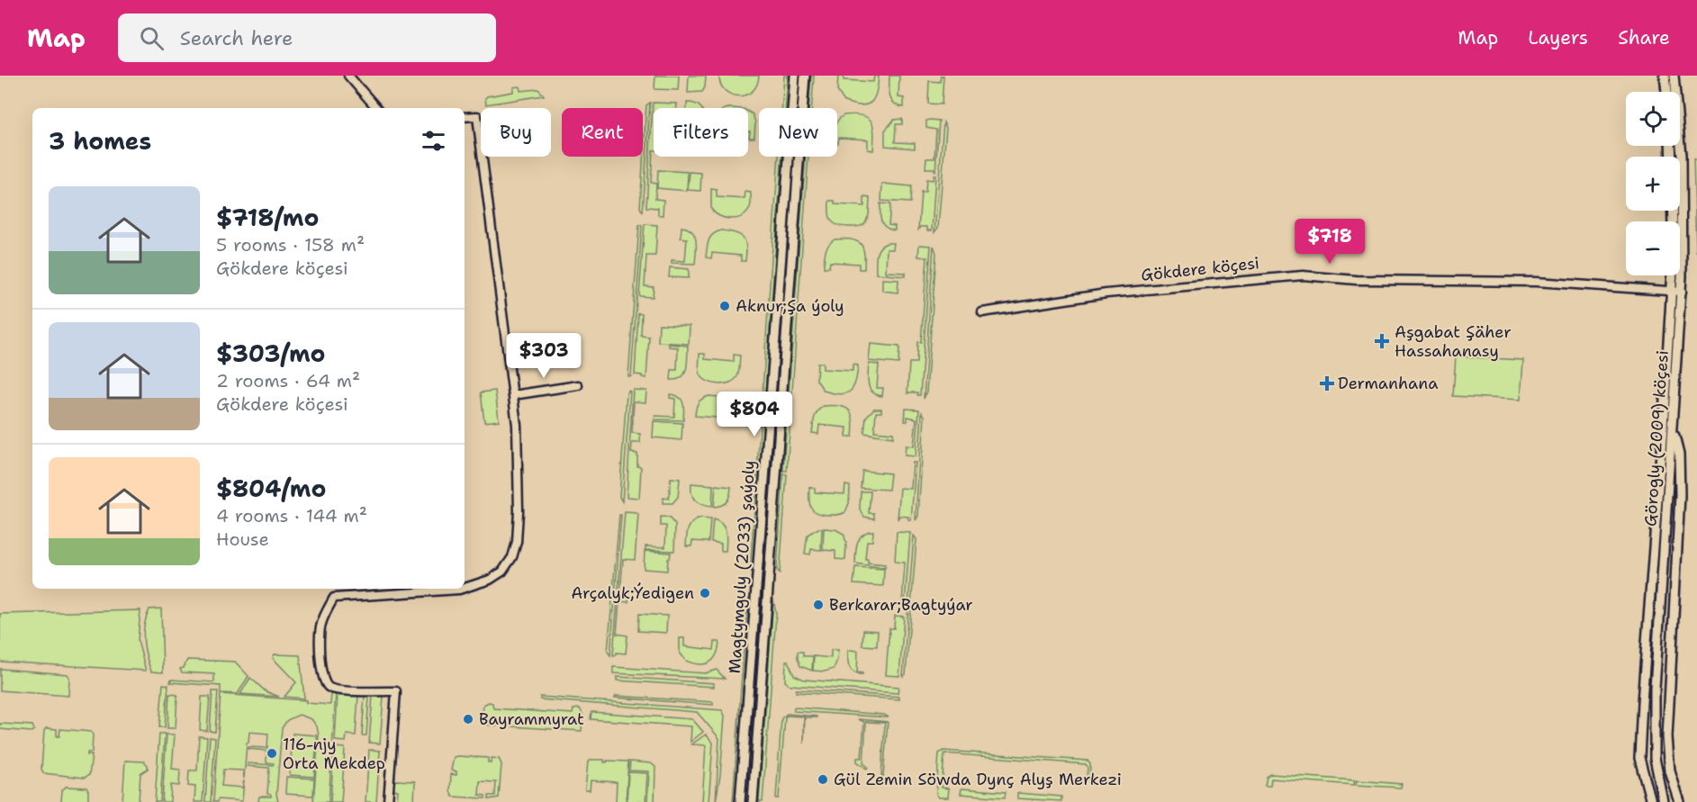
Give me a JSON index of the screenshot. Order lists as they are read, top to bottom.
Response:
{
  "streets": {
    "main road": ["Görogly (2009) köçesi", "Magtymguly (2033) şaýoly"],
    "street": ["Gökdere köçesi"]
  },
  "crossings": [
    ["Gökdere köçesi", "Görogly (2009) köçesi"]
  ],
  "places": {
    "other": [
      "Aknur;Şa ýoly",
      "Arçalyk;Ýedigen",
      "Berkarar;Bagtyýar",
      "Bayrammyrat",
      "116-njy Orta Mekdep",
      "Gül Zemin Söwda Dynç Alyş Merkezi"
    ],
    "health": ["Aşgabat Şäher Hassahanasy", "Dermanhana"]
  },
  "page": {
    "header": "Map",
    "search": "Search here",
    "nav": ["Map", "Layers", "Share"],
    "map_buttons": ["+", "−"],
    "chip": [
      "Buy",
      "Rent",
      "Filters",
      "New"
    ],
    "heading": "3 homes",
    "list": [
      {
        "name": "$718/mo",
        "note": "5 rooms · 158 m² · Gökdere köçesi"
      },
      {
        "name": "$303/mo",
        "note": "2 rooms · 64 m² · Gökdere köçesi"
      },
      {
        "name": "$804/mo",
        "note": "4 rooms · 144 m² · House"
      }
    ],
    "price": ["$718", "$303", "$804"]
  }
}
